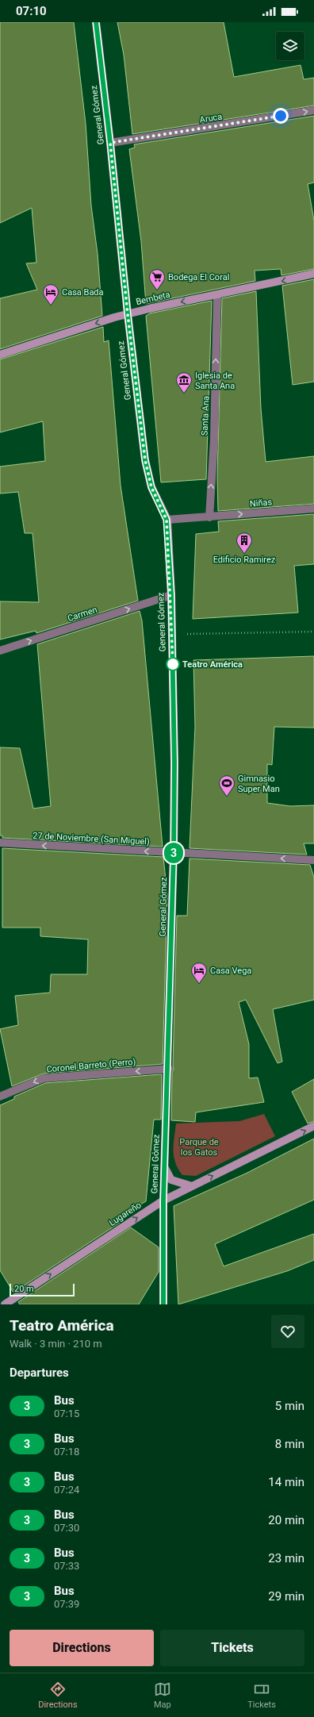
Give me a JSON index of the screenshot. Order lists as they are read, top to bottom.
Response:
{
  "streets": {
    "main road": ["General Gómez", "Bembeta", "Lugareño"],
    "street": [
      "Aruca",
      "Santa Ana",
      "Niñas",
      "Carmen",
      "27 de Noviembre (San Miguel)",
      "Coronel Barreto (Perro)"
    ]
  },
  "crossings": [
    ["General Gómez", "Aruca"],
    ["General Gómez", "Bembeta"],
    ["General Gómez", "Niñas"],
    ["General Gómez", "Carmen"],
    ["General Gómez", "27 de Noviembre (San Miguel)"],
    ["General Gómez", "Coronel Barreto (Perro)"],
    ["General Gómez", "Lugareño"],
    ["Bembeta", "Santa Ana"],
    ["Santa Ana", "Niñas"]
  ],
  "one_way": [
    "Aruca",
    "Bembeta",
    "Santa Ana",
    "Niñas",
    "Carmen",
    "27 de Noviembre (San Miguel)",
    "Coronel Barreto (Perro)",
    "Lugareño"
  ],
  "parks": ["Parque de los Gatos"],
  "places": {
    "supermarket": ["Bodega El Coral"],
    "hotel": ["Casa Bada", "Casa Vega"],
    "museum": ["Iglesia de Santa Ana"],
    "building": ["Edificio Ramirez"],
    "other": ["Teatro América"],
    "sports": ["Gimnasio Super Man"]
  },
  "lines": ["bus line 3"],
  "scale_bar": "20 m",
  "page": {
    "status": "07:10",
    "on_map": "3",
    "scale": "20 m",
    "heading": [
      ["Teatro América", "Walk · 3 min · 210 m"],
      "Departures"
    ],
    "list": [
      {
        "mark": "3",
        "name": "Bus",
        "note": "07:15",
        "value": "5 min"
      },
      {
        "mark": "3",
        "name": "Bus",
        "note": "07:18",
        "value": "8 min"
      },
      {
        "mark": "3",
        "name": "Bus",
        "note": "07:24",
        "value": "14 min"
      },
      {
        "mark": "3",
        "name": "Bus",
        "note": "07:30",
        "value": "20 min"
      },
      {
        "mark": "3",
        "name": "Bus",
        "note": "07:33",
        "value": "23 min"
      },
      {
        "mark": "3",
        "name": "Bus",
        "note": "07:39",
        "value": "29 min"
      }
    ],
    "buttons": ["Directions", "Tickets"],
    "tabs": ["Directions", "Map", "Tickets"]
  }
}
